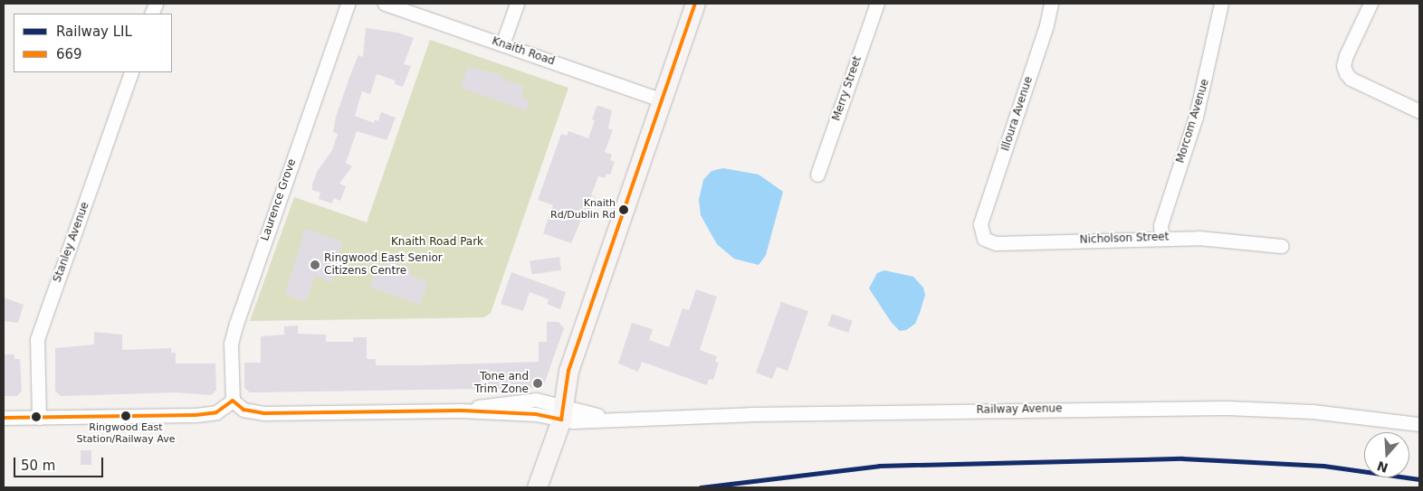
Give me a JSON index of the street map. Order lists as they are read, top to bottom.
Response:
{
  "streets": {
    "street": [
      "Knaith Road",
      "Merry Street",
      "Illoura Avenue",
      "Morcom Avenue",
      "Laurence Grove",
      "Nicholson Street",
      "Stanley Avenue",
      "Railway Avenue"
    ]
  },
  "crossings": [
    ["Illoura Avenue", "Nicholson Street"],
    ["Morcom Avenue", "Nicholson Street"],
    ["Laurence Grove", "Railway Avenue"]
  ],
  "parks": ["Knaith Road Park"],
  "places": [
    "Knaith Rd/Dublin Rd",
    "Ringwood East Senior Citizens Centre",
    "Tone and Trim Zone",
    "Ringwood East Station/Railway Ave"
  ],
  "lines": ["transit line 669", "rail line LIL"],
  "legend": ["Railway LIL", "669"],
  "scale_bar": "50 m",
  "north": "bottom"
}
